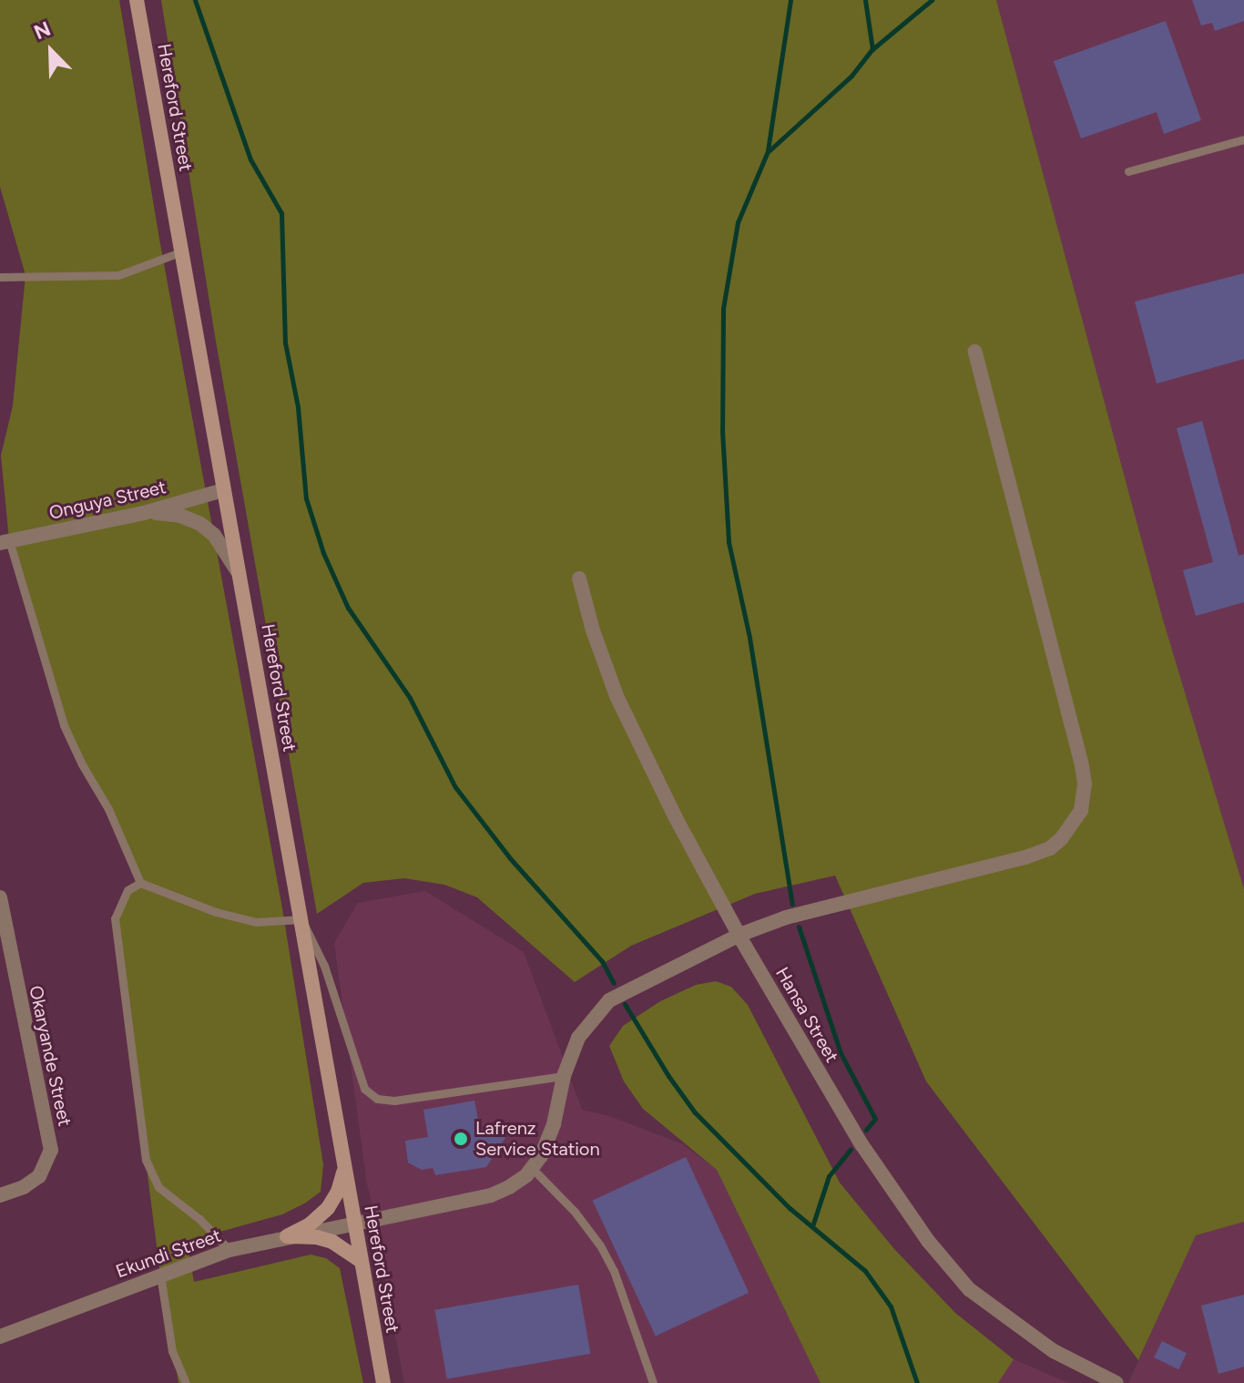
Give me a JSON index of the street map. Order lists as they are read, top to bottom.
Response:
{
  "streets": {
    "main road": ["Hereford Street"],
    "street": [
      "Onguya Street",
      "Hansa Street",
      "Okaryande Street",
      "Ekundi Street"
    ]
  },
  "crossings": [
    ["Hereford Street", "Onguya Street"],
    ["Hereford Street", "Ekundi Street"]
  ],
  "places": ["Lafrenz Service Station"],
  "north": "top left"
}
